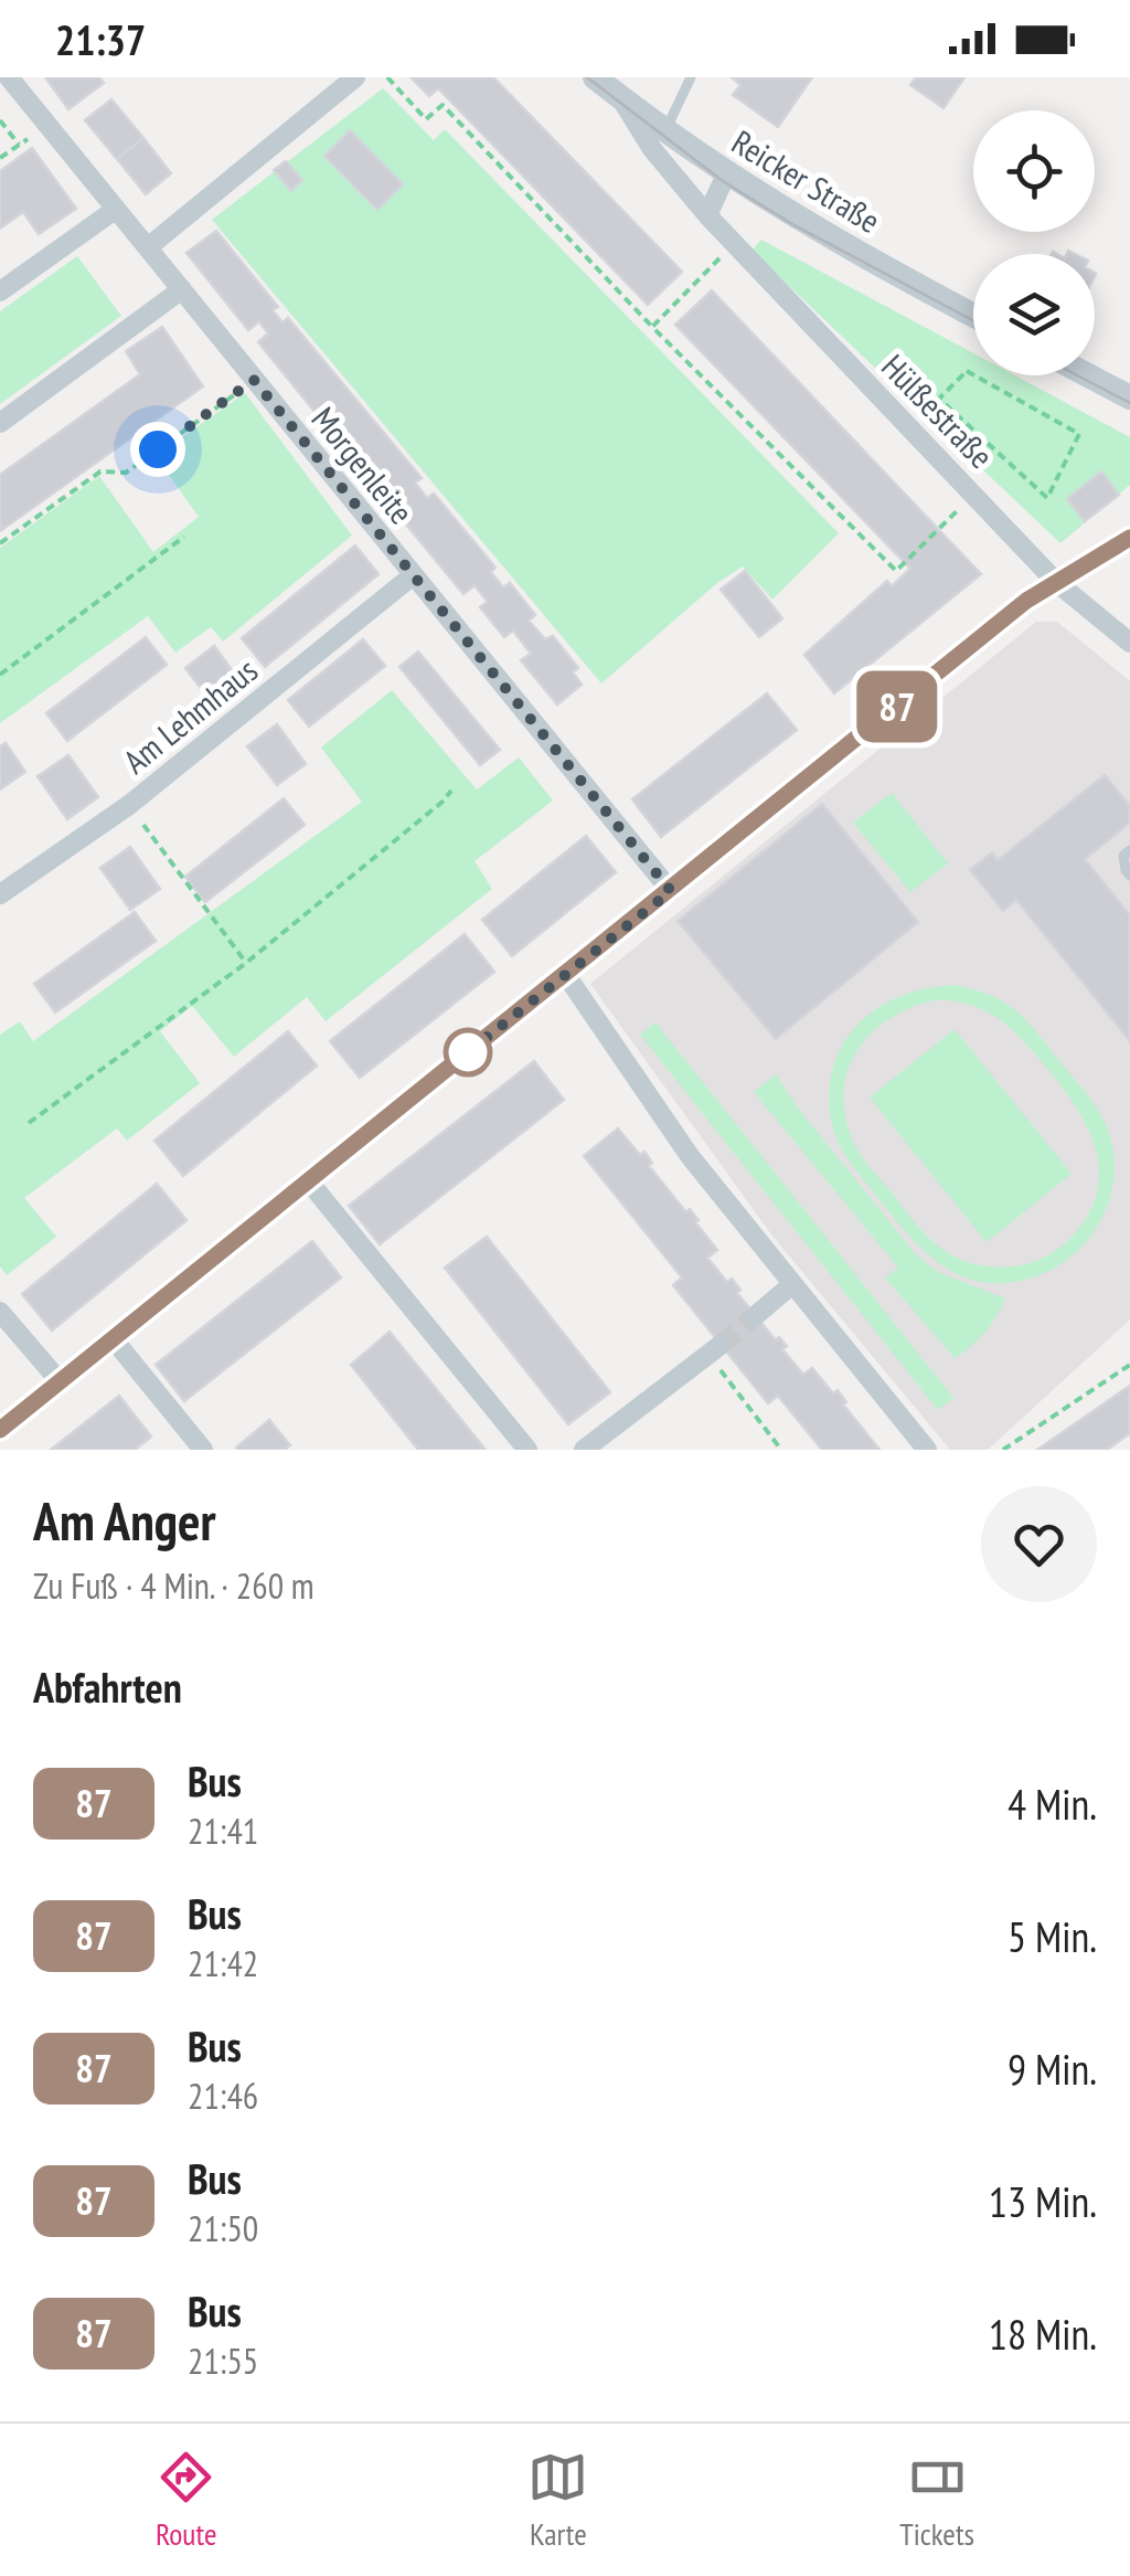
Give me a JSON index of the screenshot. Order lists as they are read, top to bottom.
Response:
{
  "streets": {
    "street": [
      "Reicker Straße",
      "Hülßestraße",
      "Morgenleite",
      "Am Lehmhaus"
    ]
  },
  "crossings": [
    ["Reicker Straße", "Hülßestraße"],
    ["Morgenleite", "Am Lehmhaus"]
  ],
  "lines": ["bus line 87"],
  "page": {
    "status": "21:37",
    "on_map": "87",
    "heading": [
      ["Am Anger", "Zu Fuß · 4 Min. · 260 m"],
      "Abfahrten"
    ],
    "list": [
      {
        "mark": "87",
        "name": "Bus",
        "note": "21:41",
        "value": "4 Min."
      },
      {
        "mark": "87",
        "name": "Bus",
        "note": "21:42",
        "value": "5 Min."
      },
      {
        "mark": "87",
        "name": "Bus",
        "note": "21:46",
        "value": "9 Min."
      },
      {
        "mark": "87",
        "name": "Bus",
        "note": "21:50",
        "value": "13 Min."
      },
      {
        "mark": "87",
        "name": "Bus",
        "note": "21:55",
        "value": "18 Min."
      }
    ],
    "tabs": ["Route", "Karte", "Tickets"]
  }
}
